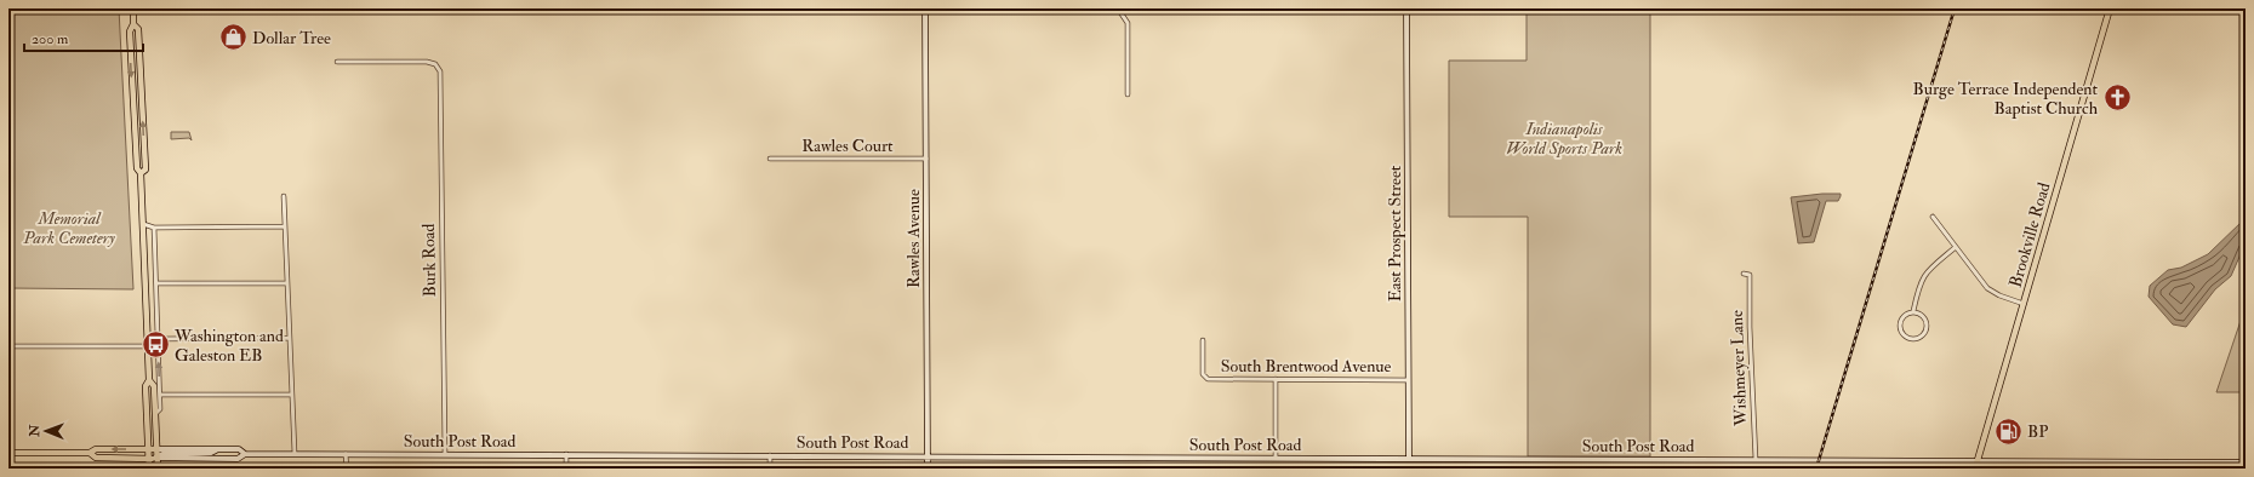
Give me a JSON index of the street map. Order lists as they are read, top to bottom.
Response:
{
  "streets": {
    "main road": [
      "East Prospect Street",
      "Brookville Road",
      "Rawles Avenue",
      "South Post Road"
    ],
    "street": [
      "Rawles Court",
      "Burk Road",
      "South Brentwood Avenue",
      "Wishmeyer Lane"
    ]
  },
  "crossings": [
    ["Rawles Court", "Rawles Avenue"],
    ["East Prospect Street", "South Brentwood Avenue"],
    ["East Prospect Street", "South Post Road"],
    ["Brookville Road", "South Post Road"],
    ["Rawles Avenue", "South Post Road"],
    ["Burk Road", "South Post Road"],
    ["Wishmeyer Lane", "South Post Road"]
  ],
  "parks": ["Indianapolis World Sports Park", "Memorial Park Cemetery"],
  "places": {
    "shop": ["Dollar Tree"],
    "church": ["Burge Terrace Independent Baptist Church"],
    "bus stop": ["Washington and Galeston EB"],
    "fuel station": ["BP"]
  },
  "scale_bar": "200 m",
  "north": "left"
}
